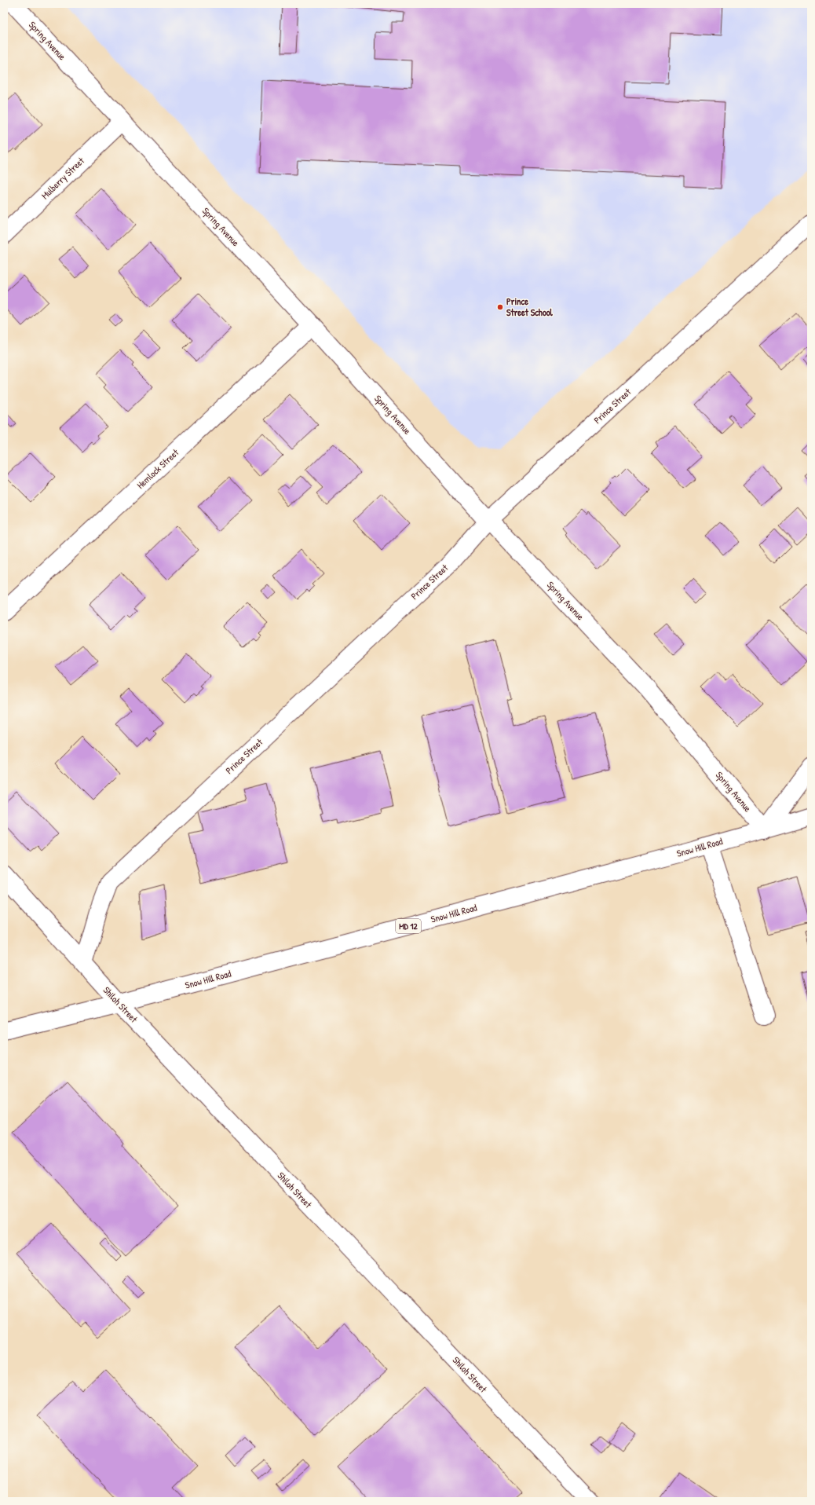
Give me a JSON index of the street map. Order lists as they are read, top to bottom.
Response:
{
  "streets": {
    "street": [
      "Spring Avenue",
      "Mulberry Street",
      "Prince Street",
      "Hemlock Street",
      "Snow Hill Road",
      "MD 12",
      "Shiloh Street"
    ]
  },
  "crossings": [
    ["Spring Avenue", "Mulberry Street"],
    ["Spring Avenue", "Prince Street"],
    ["Spring Avenue", "Hemlock Street"],
    ["Spring Avenue", "Snow Hill Road"],
    ["Prince Street", "Shiloh Street"],
    ["Snow Hill Road", "Shiloh Street"]
  ],
  "places": ["Prince Street School"]
}
